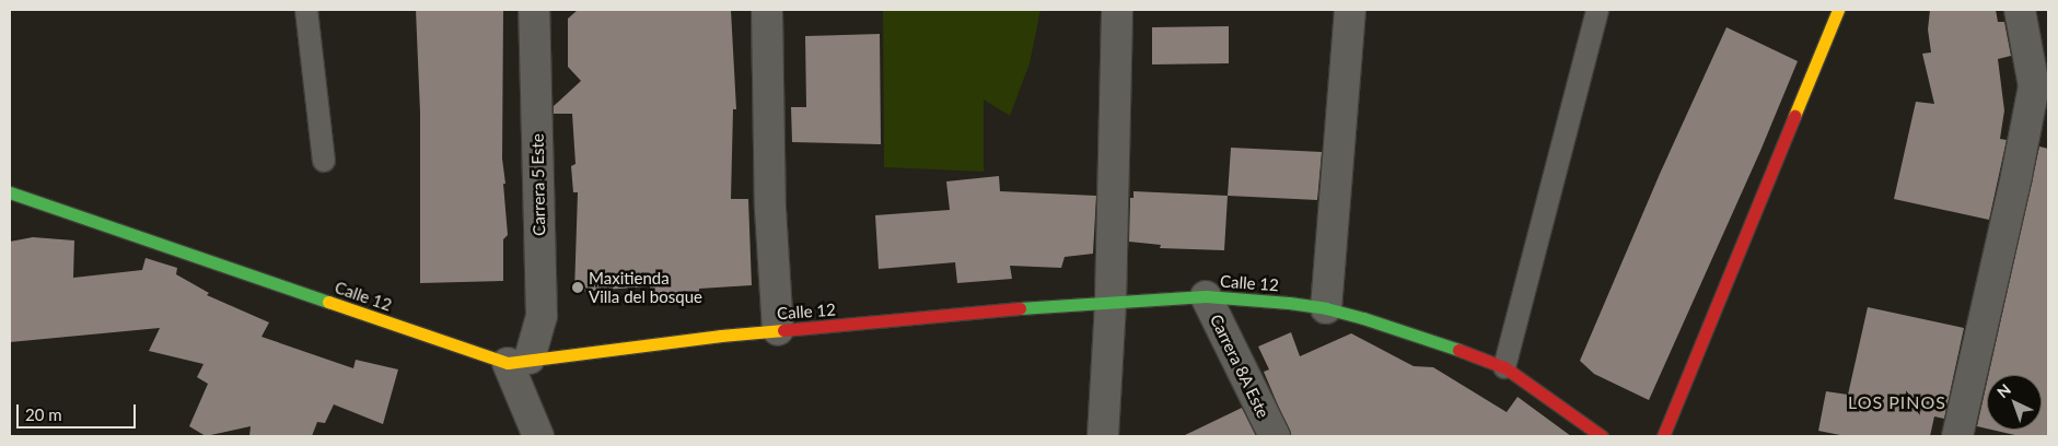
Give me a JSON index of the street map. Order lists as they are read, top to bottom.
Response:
{
  "streets": {
    "street": ["Carrera 5 Este", "Calle 12", "Carrera 8A Este"]
  },
  "crossings": [
    ["Carrera 5 Este", "Calle 12"],
    ["Calle 12", "Carrera 8A Este"]
  ],
  "districts": ["LOS PINOS"],
  "places": ["Maxitienda Villa del bosque"],
  "scale_bar": "20 m",
  "north": "top left"
}
